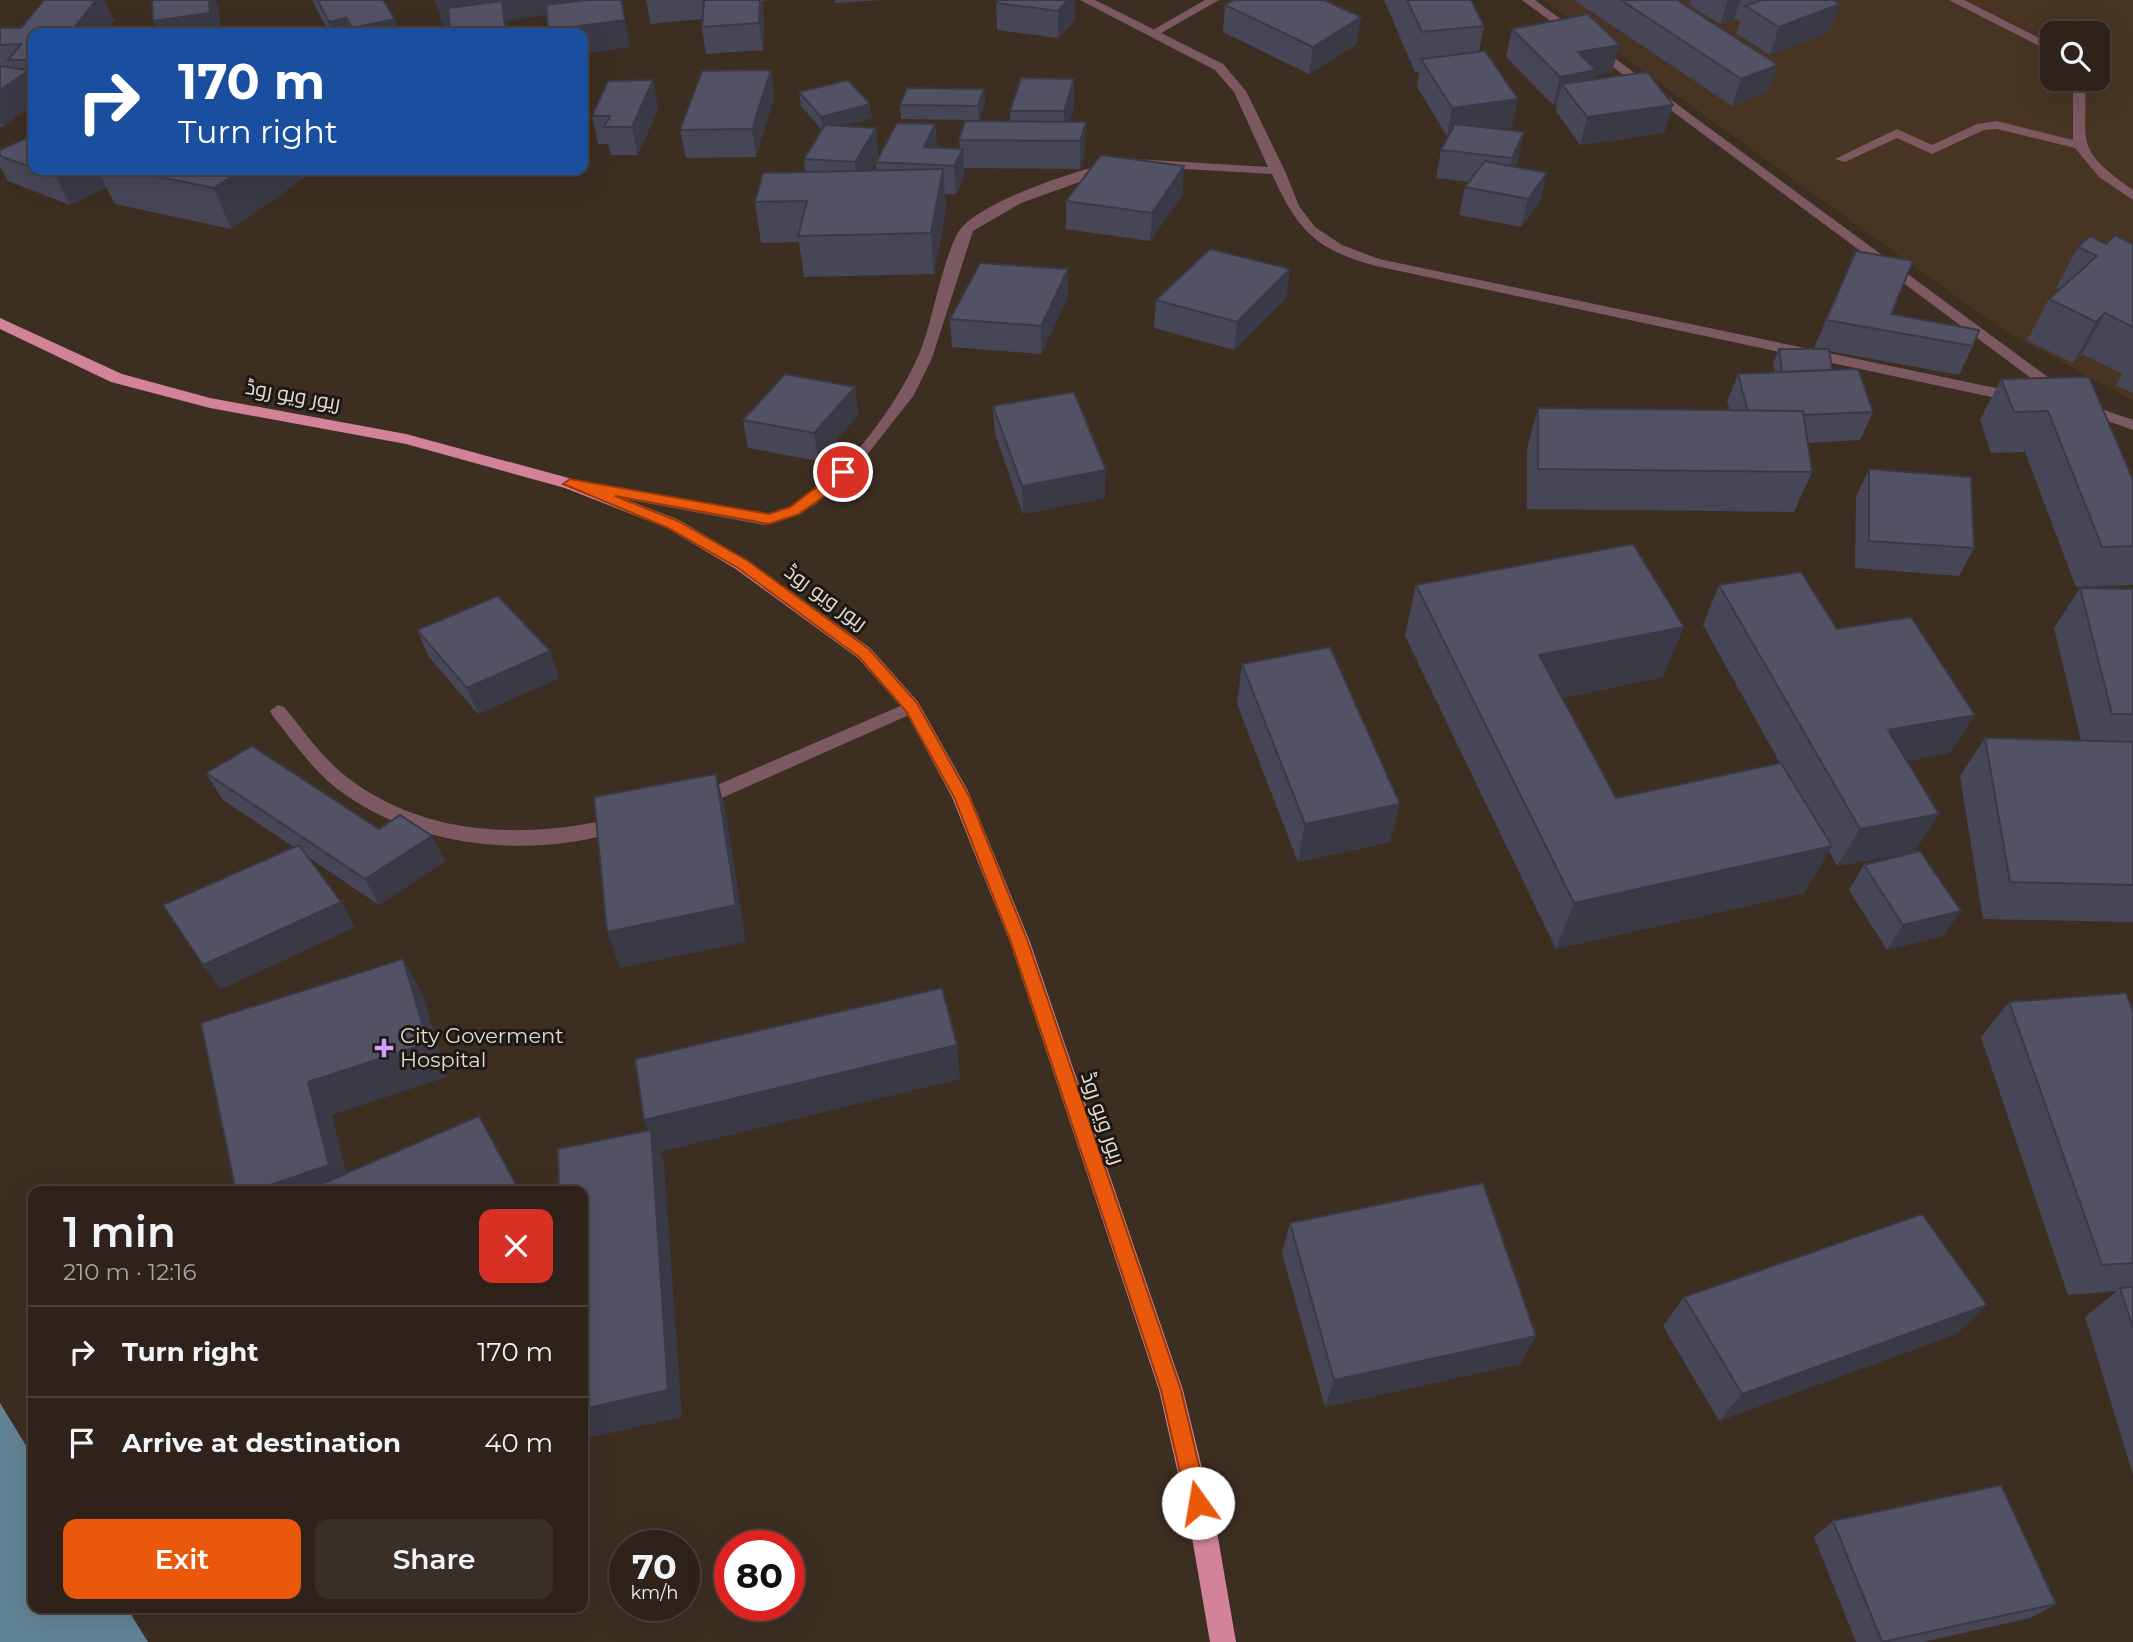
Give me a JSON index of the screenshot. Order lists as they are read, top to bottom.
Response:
{
  "streets": {
    "highway": ["ریور ویو روڈ"]
  },
  "places": {
    "health": ["City Goverment Hospital"]
  },
  "page": {
    "turn": ["170 m", "Turn right"],
    "heading": ["1 min", "210 m · 12:16"],
    "list": [
      {
        "name": "Turn right",
        "value": "170 m"
      },
      {
        "name": "Arrive at destination",
        "value": "40 m"
      }
    ],
    "buttons": ["Exit", "Share"],
    "speed": "70 km/h",
    "limit": "80"
  }
}
